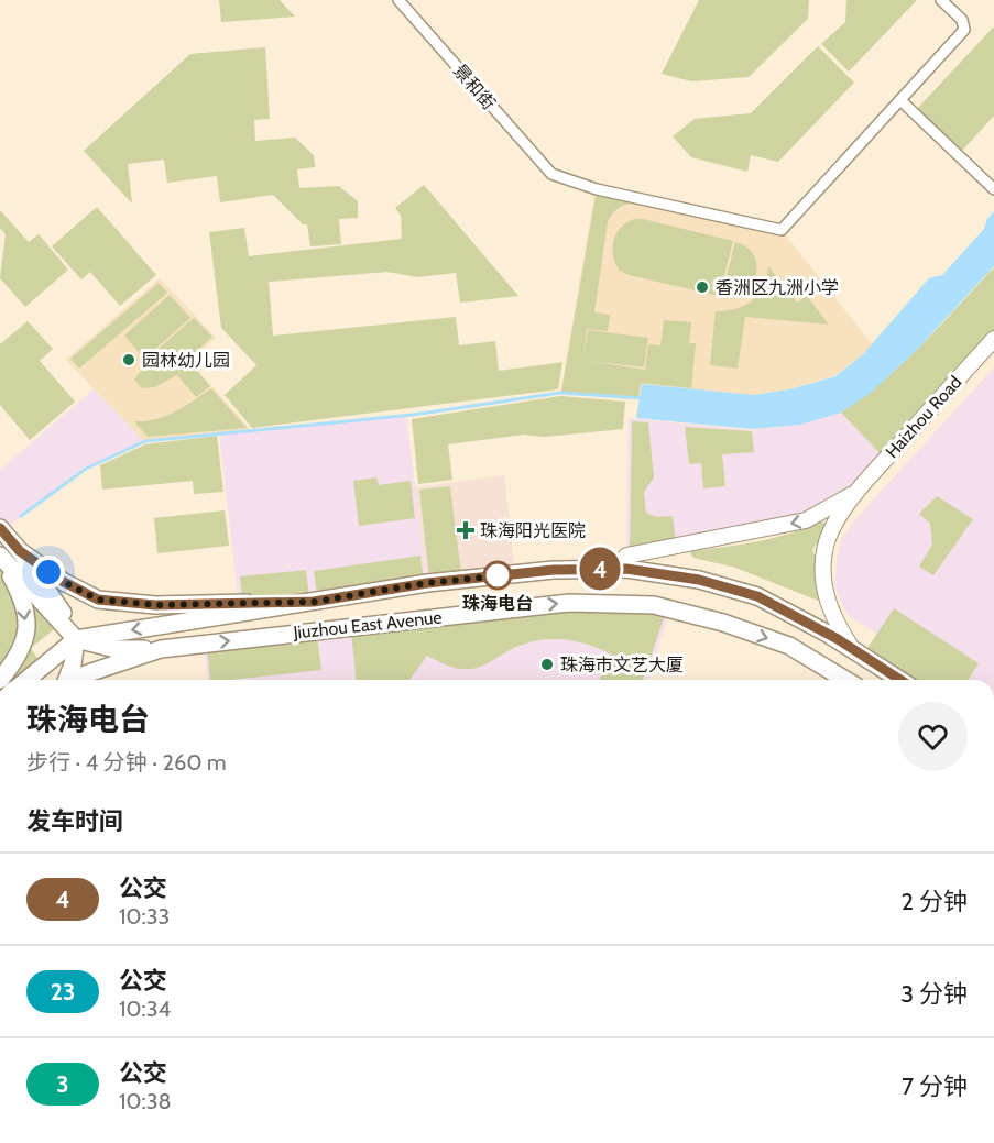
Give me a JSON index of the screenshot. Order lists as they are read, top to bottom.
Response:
{
  "streets": {
    "main road": ["Jiuzhou East Avenue"],
    "street": ["景和街", "Haizhou Road"]
  },
  "places": {
    "other": [
      "香洲区九洲小学",
      "园林幼儿园",
      "珠海电台",
      "珠海市文艺大厦"
    ],
    "health": ["珠海阳光医院"]
  },
  "lines": ["bus line 4"],
  "page": {
    "on_map": "4",
    "heading": [
      ["珠海电台", "步行 · 4 分钟 · 260 m"],
      "发车时间"
    ],
    "list": [
      {
        "mark": "4",
        "name": "公交",
        "note": "10:33",
        "value": "2 分钟"
      },
      {
        "mark": "23",
        "name": "公交",
        "note": "10:34",
        "value": "3 分钟"
      },
      {
        "mark": "3",
        "name": "公交",
        "note": "10:38",
        "value": "7 分钟"
      }
    ]
  }
}
